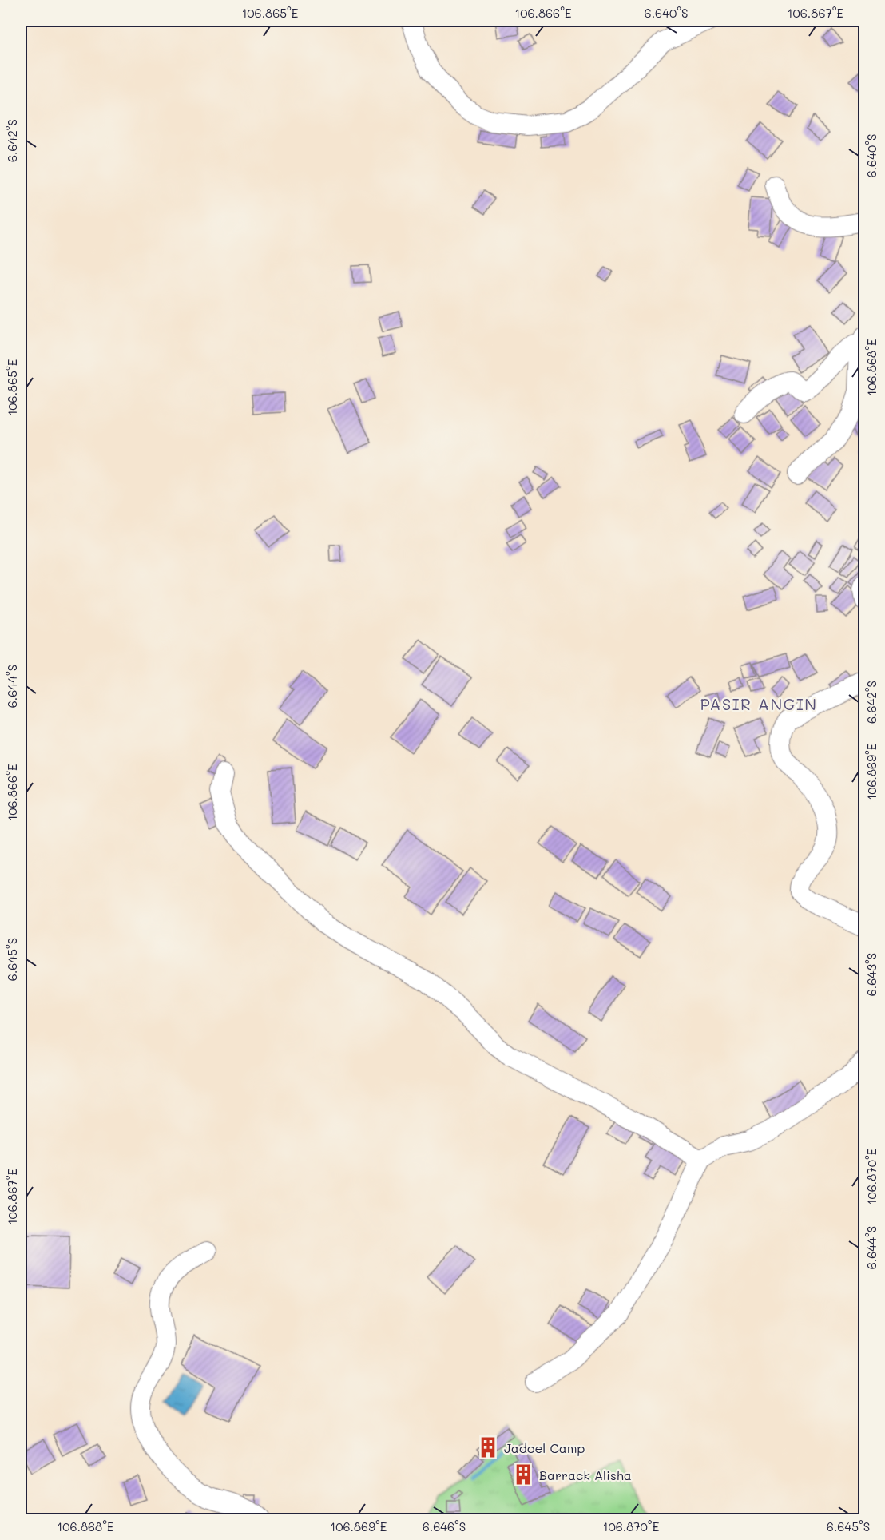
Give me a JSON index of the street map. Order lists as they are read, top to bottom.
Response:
{
  "districts": ["PASIR ANGIN"],
  "places": {
    "building": ["Jadoel Camp", "Barrack Alisha"]
  },
  "coordinates": [
    "106.865°E",
    "106.866°E",
    "6.640°S",
    "106.867°E",
    "6.642°S",
    "106.868°E",
    "6.644°S",
    "106.869°E",
    "6.645°S",
    "6.643°S",
    "106.870°E",
    "6.646°S"
  ]
}
